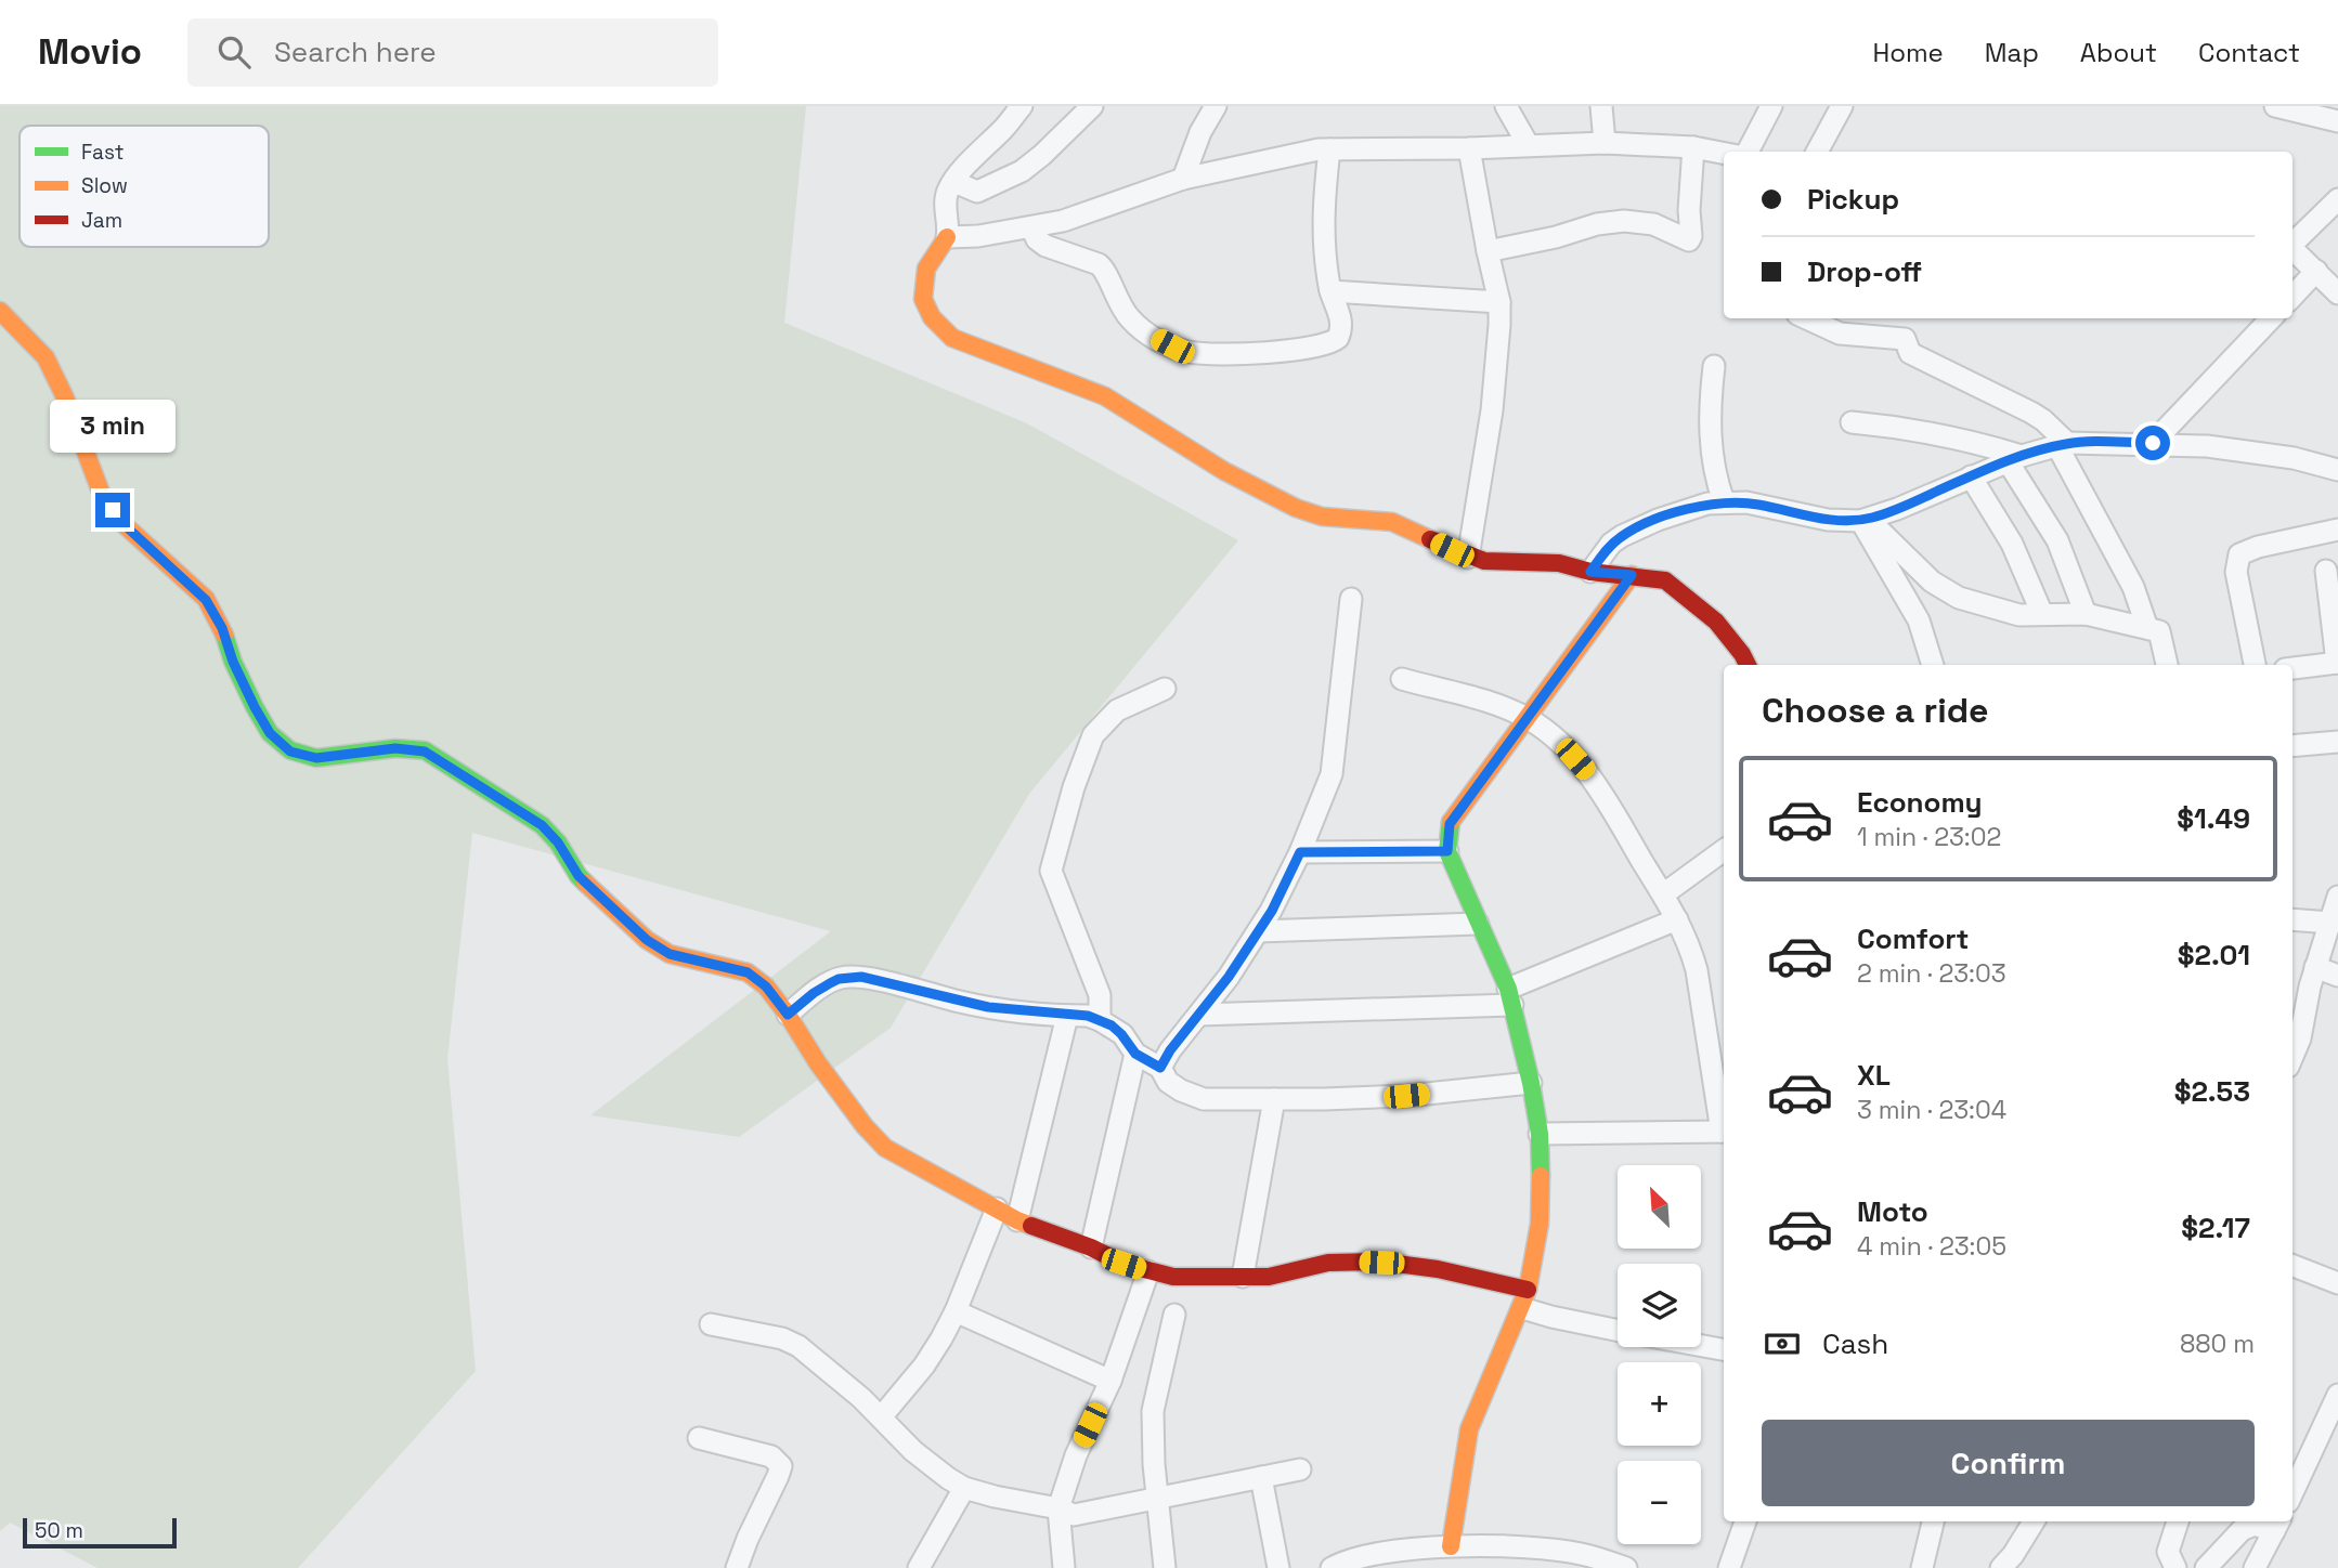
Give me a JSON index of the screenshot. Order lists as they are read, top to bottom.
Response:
{
  "legend": ["Fast", "Slow", "Jam"],
  "scale_bar": "50 m",
  "north": "top left",
  "page": {
    "header": "Movio",
    "search": "Search here",
    "nav": [
      "Home",
      "Map",
      "About",
      "Contact"
    ],
    "banner": ["Pickup", "Drop-off"],
    "bubble": "3 min",
    "heading": "Choose a ride",
    "list": [
      {
        "name": "Economy",
        "note": "1 min · 23:02",
        "value": "$1.49"
      },
      {
        "name": "Comfort",
        "note": "2 min · 23:03",
        "value": "$2.01"
      },
      {
        "name": "XL",
        "note": "3 min · 23:04",
        "value": "$2.53"
      },
      {
        "name": "Moto",
        "note": "4 min · 23:05",
        "value": "$2.17"
      }
    ],
    "map_buttons": ["+", "−"],
    "pay": ["Cash", "880 m"],
    "buttons": "Confirm",
    "scale": "50 m"
  }
}
